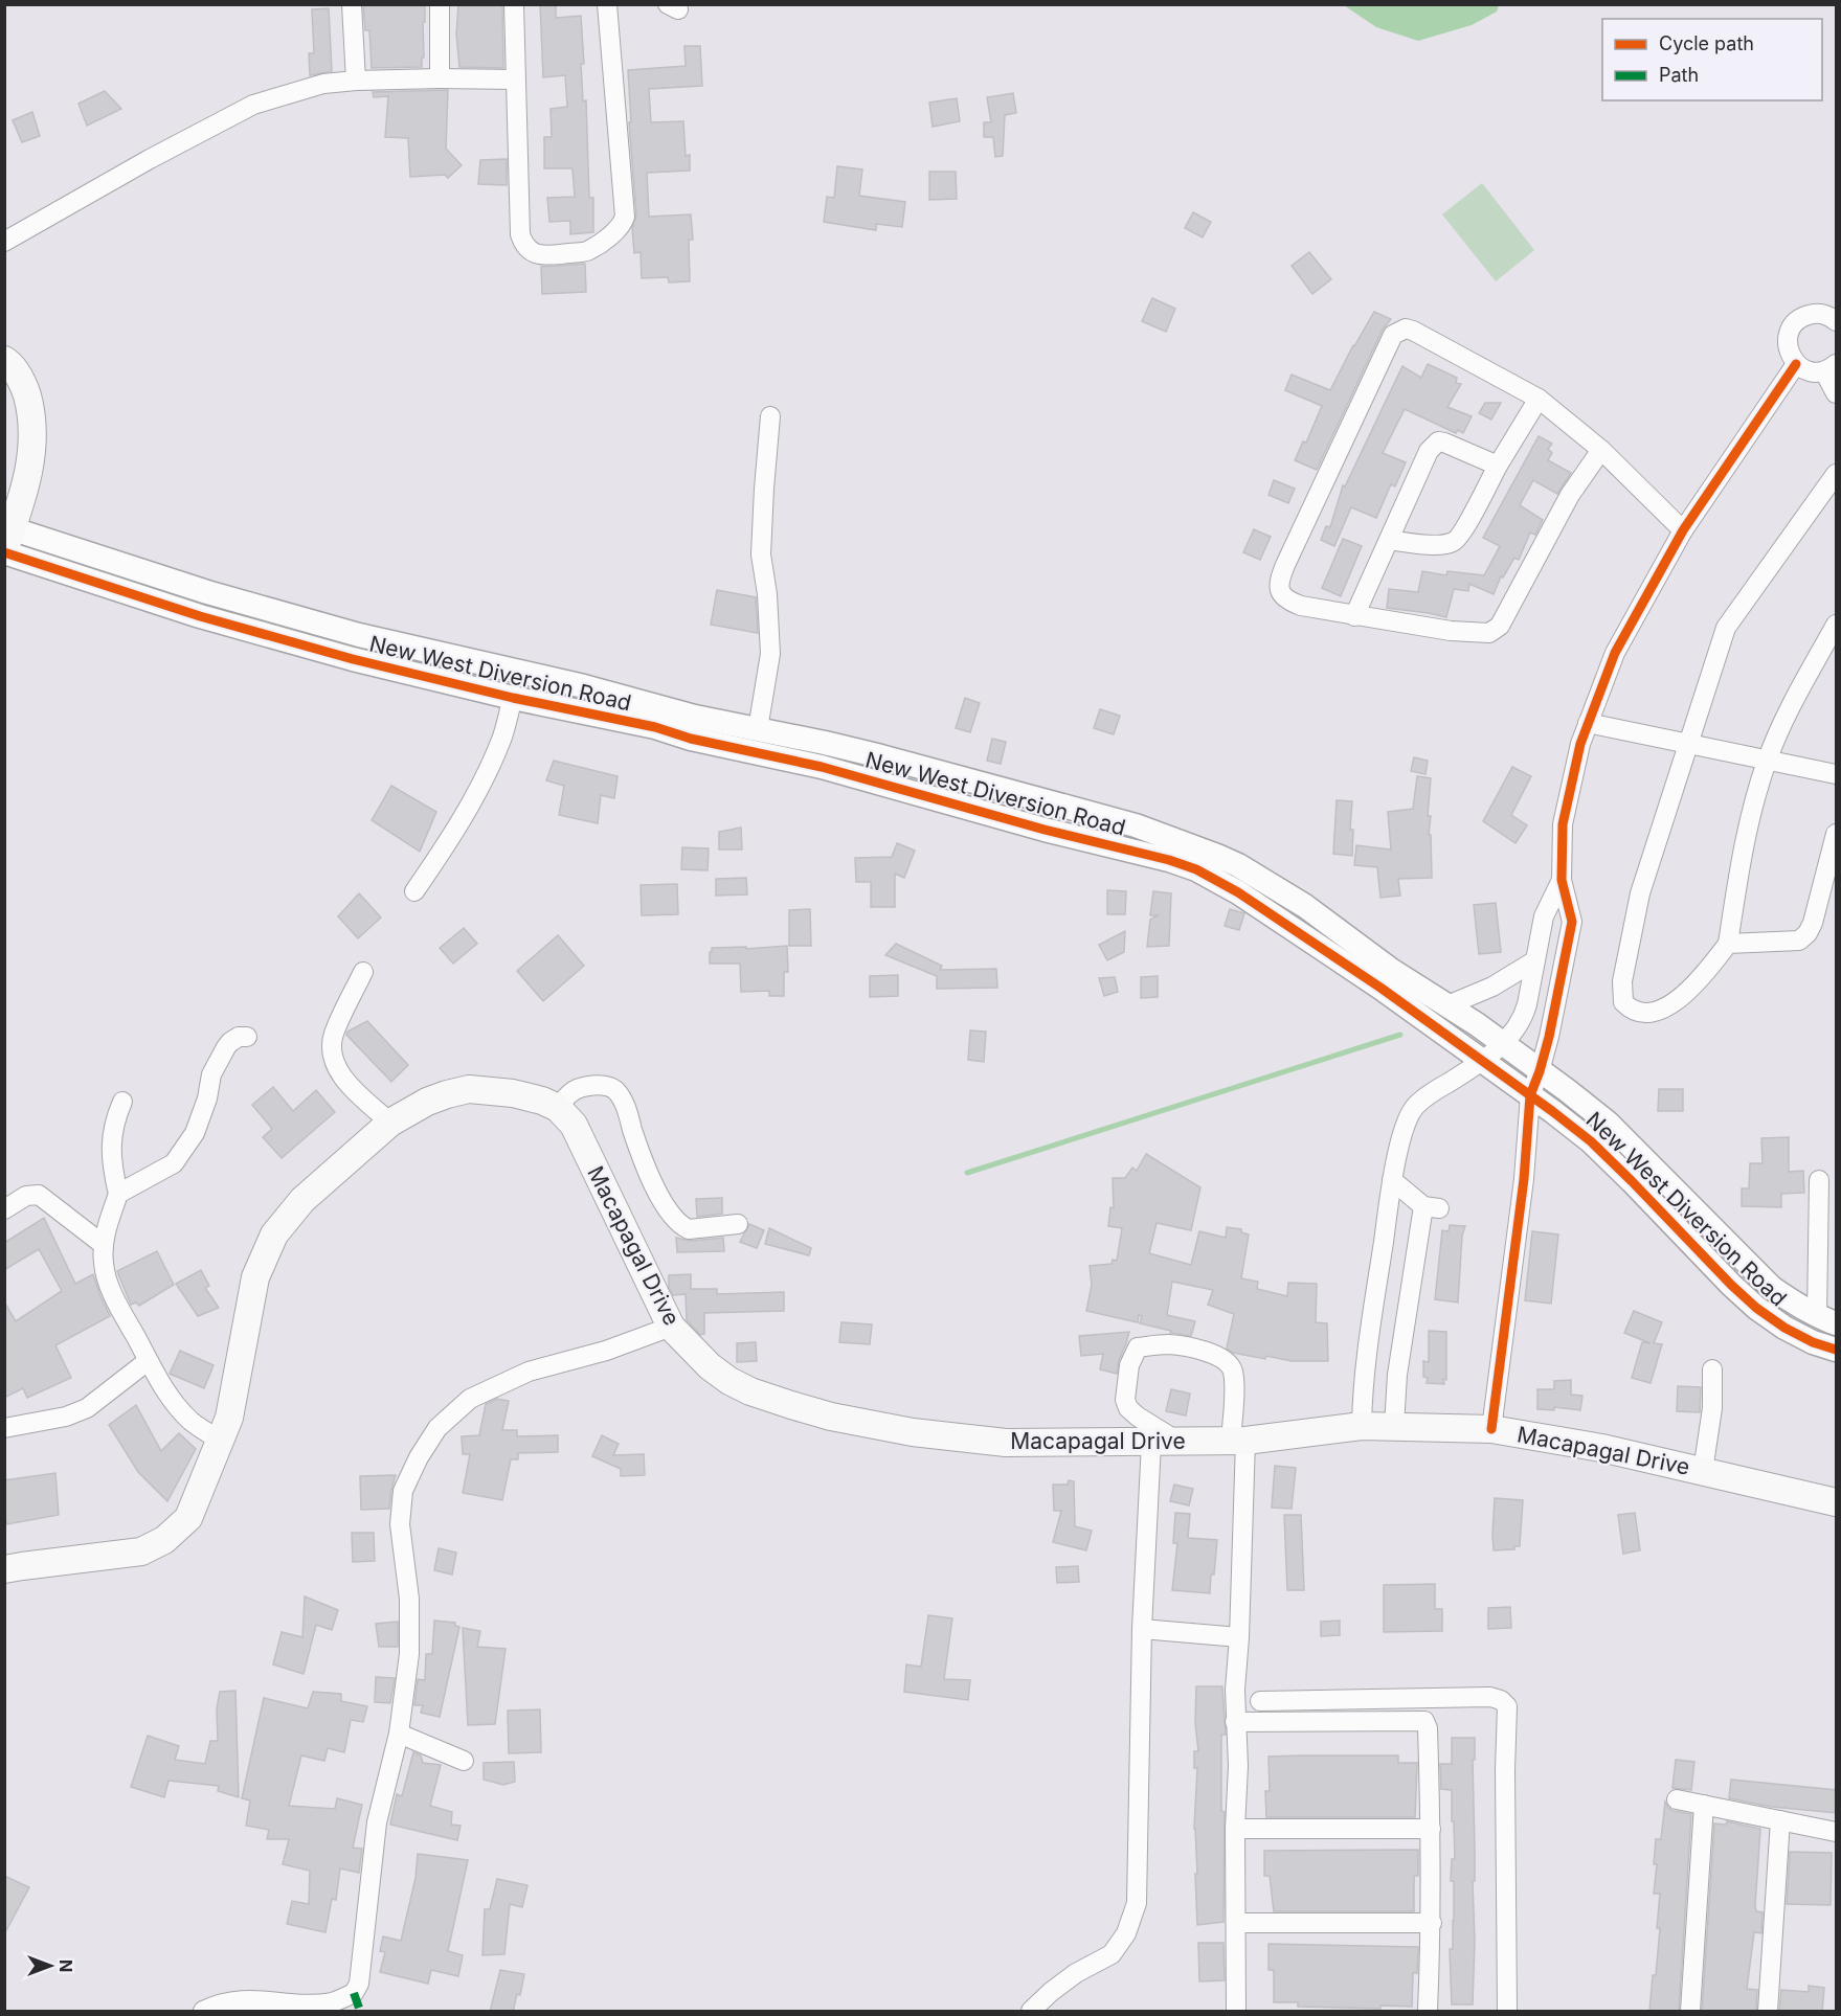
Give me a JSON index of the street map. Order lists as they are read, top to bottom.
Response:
{
  "streets": {
    "main road": ["Macapagal Drive"],
    "street": ["New West Diversion Road"]
  },
  "legend": ["Cycle path", "Path"],
  "north": "right"
}
